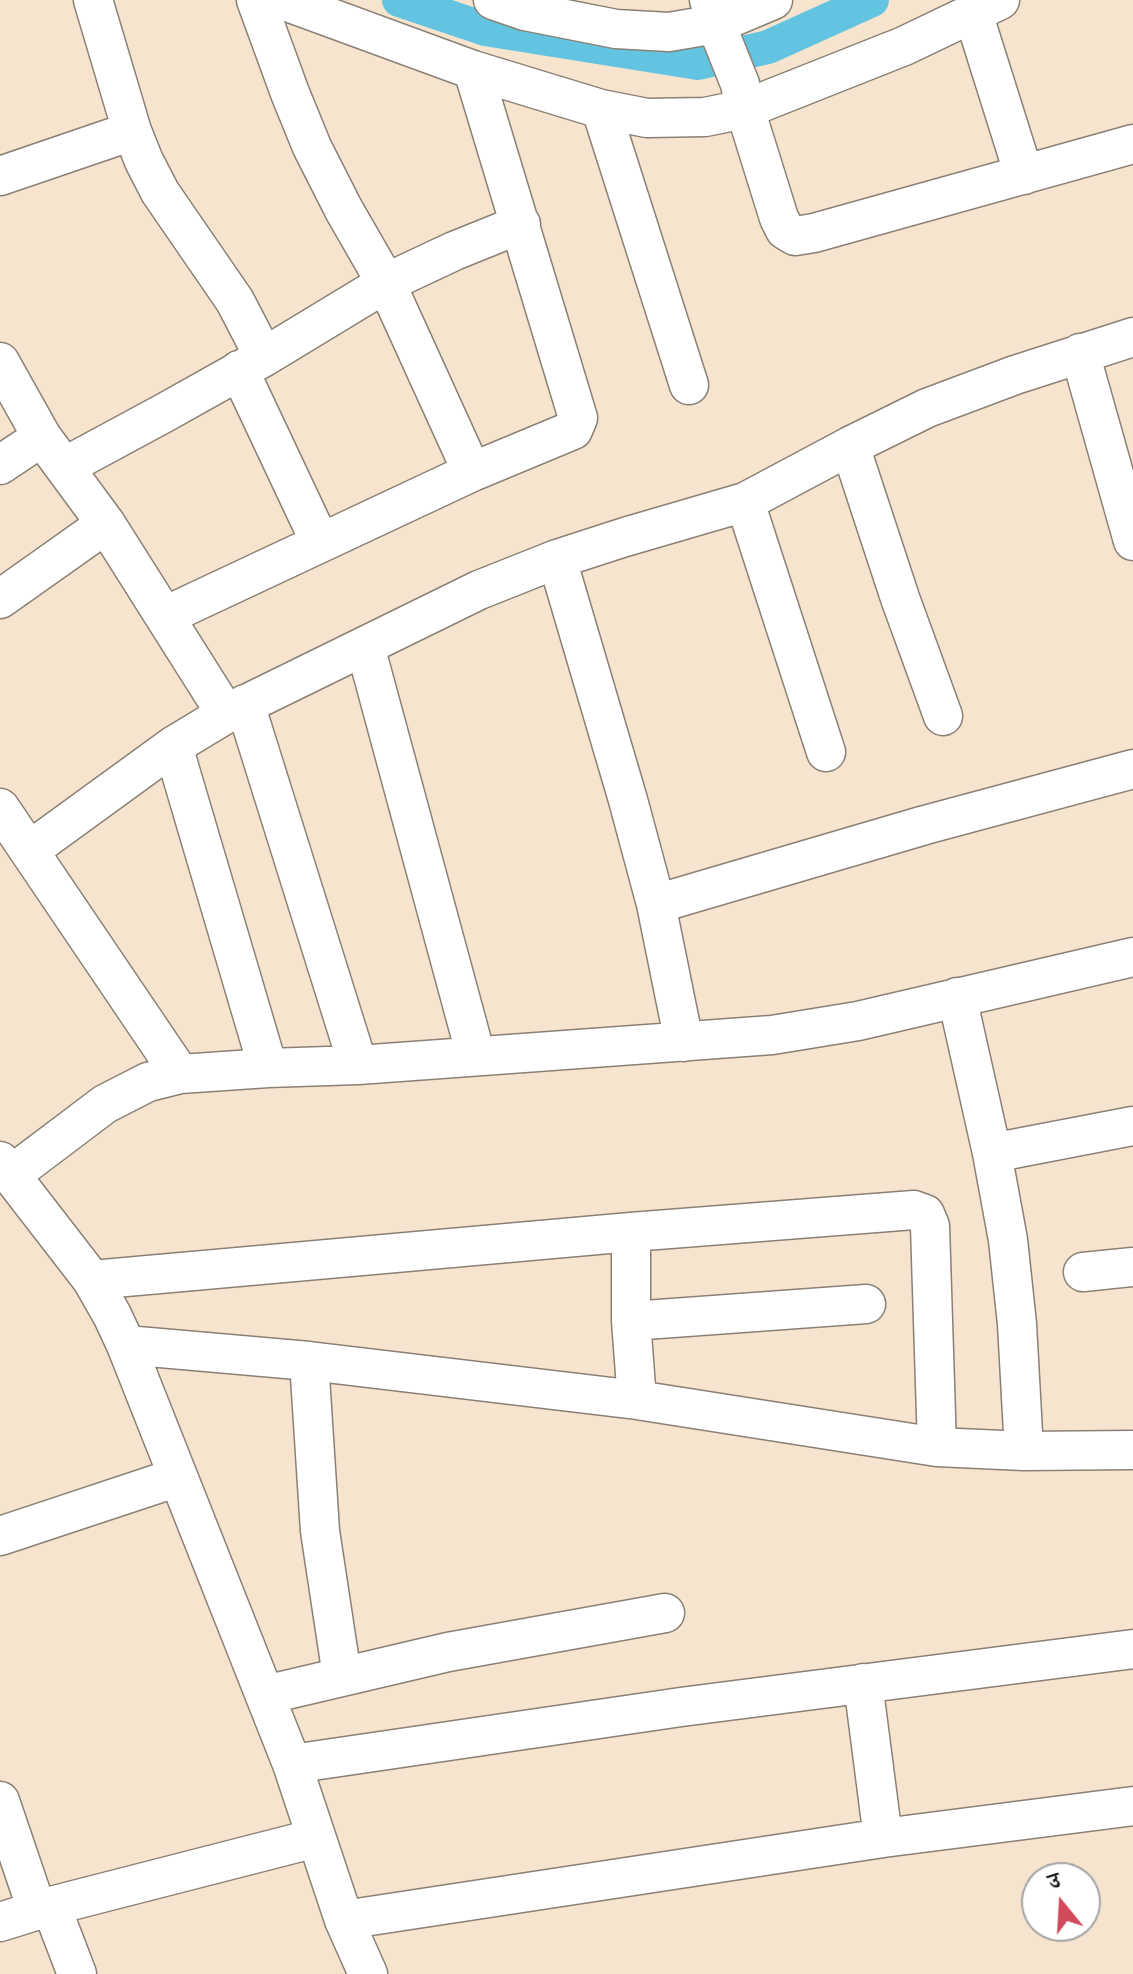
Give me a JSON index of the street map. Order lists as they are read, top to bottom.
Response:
{
  "north": "top"
}
